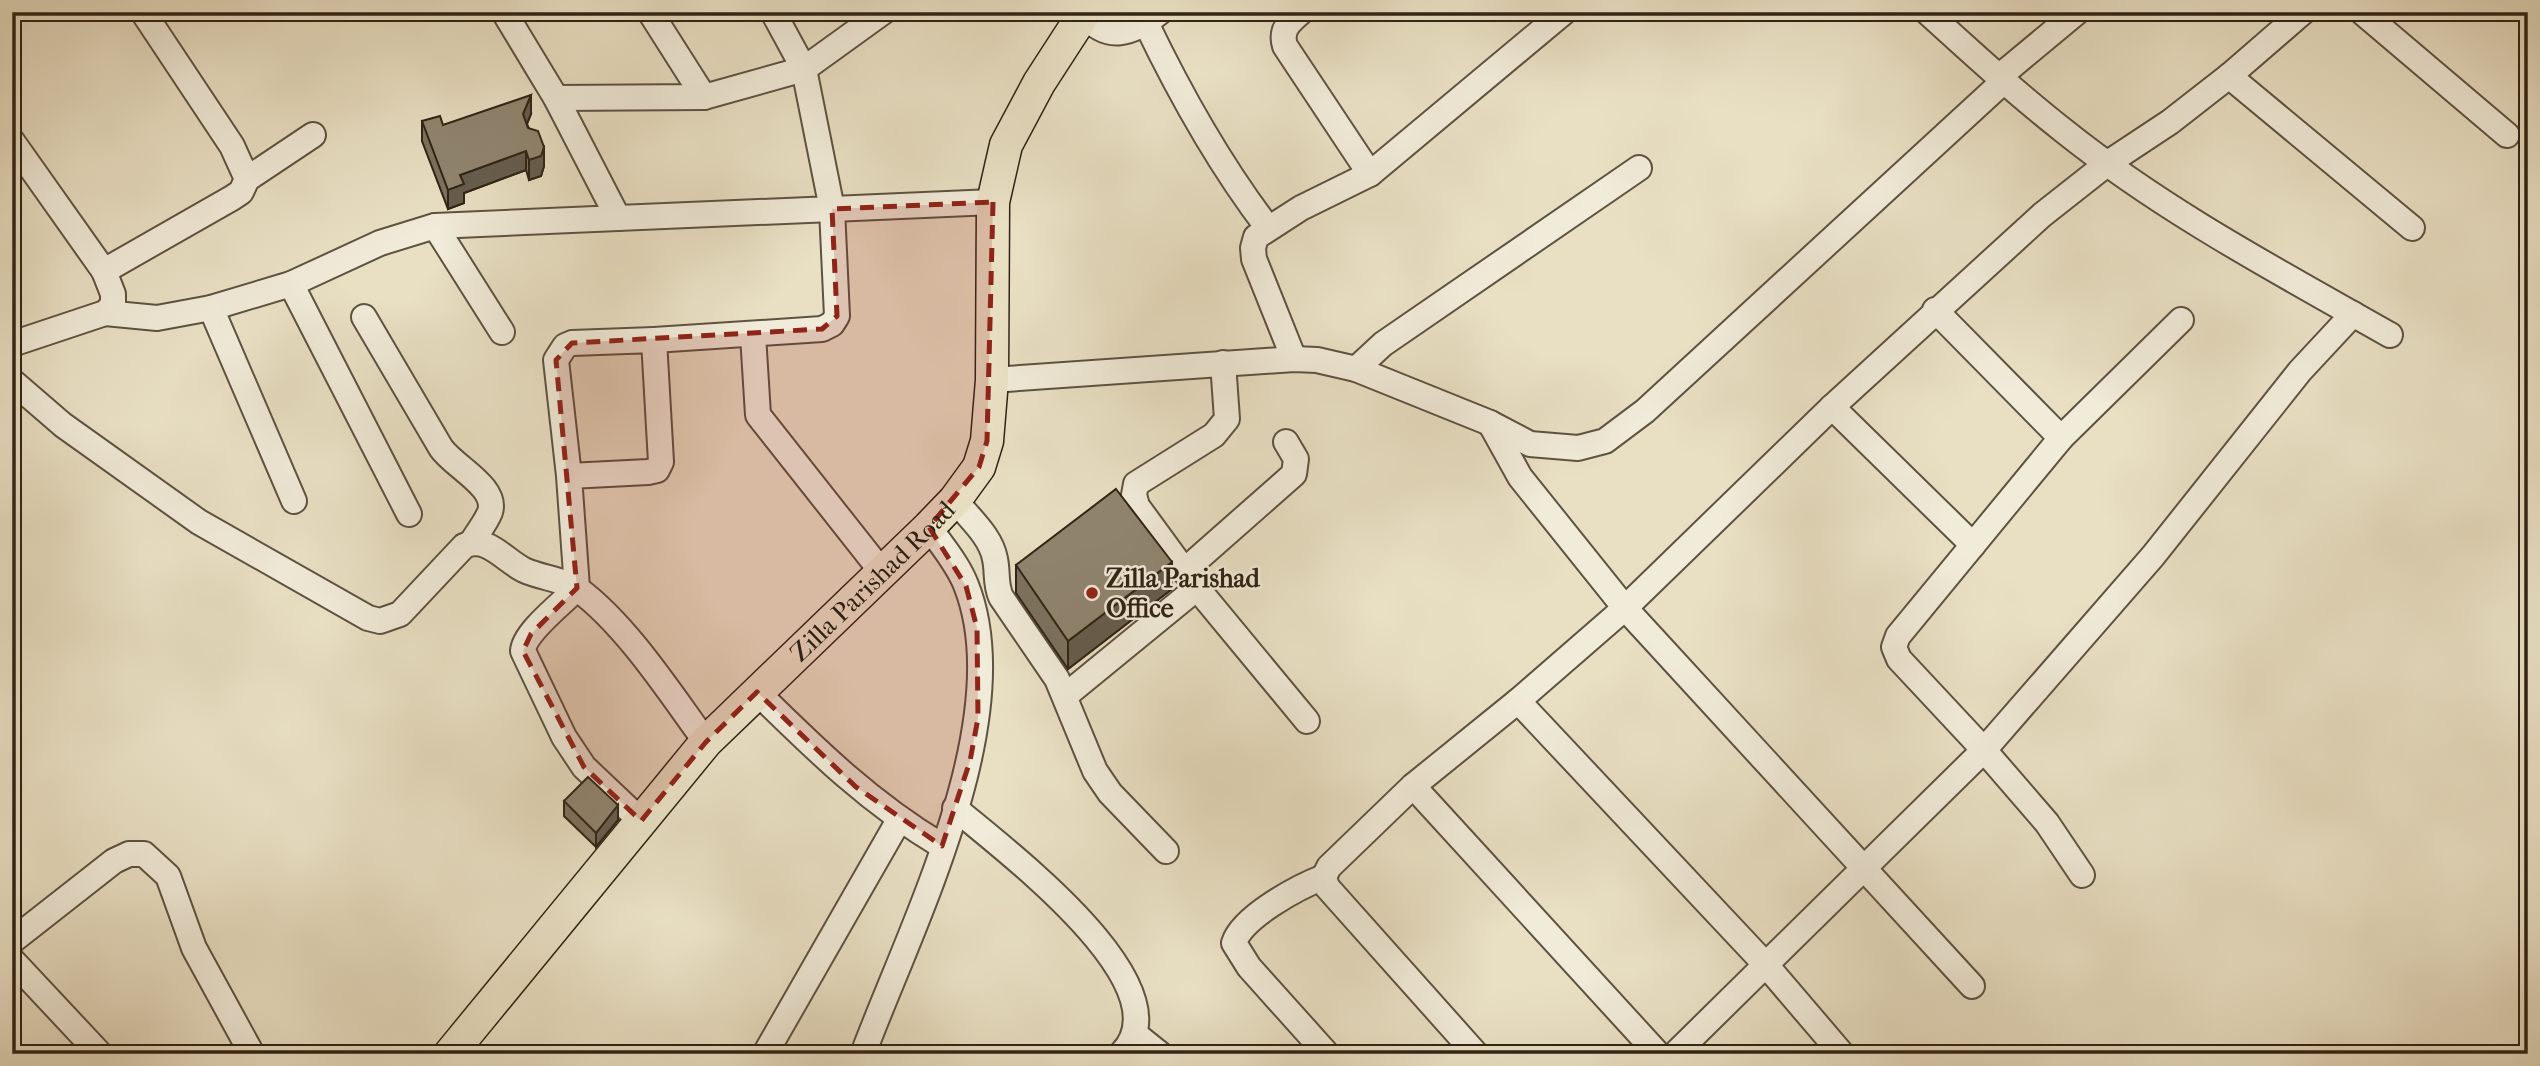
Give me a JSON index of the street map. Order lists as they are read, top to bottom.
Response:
{
  "streets": {
    "main road": ["Zilla Parishad Road"]
  },
  "places": ["Zilla Parishad Office"]
}
